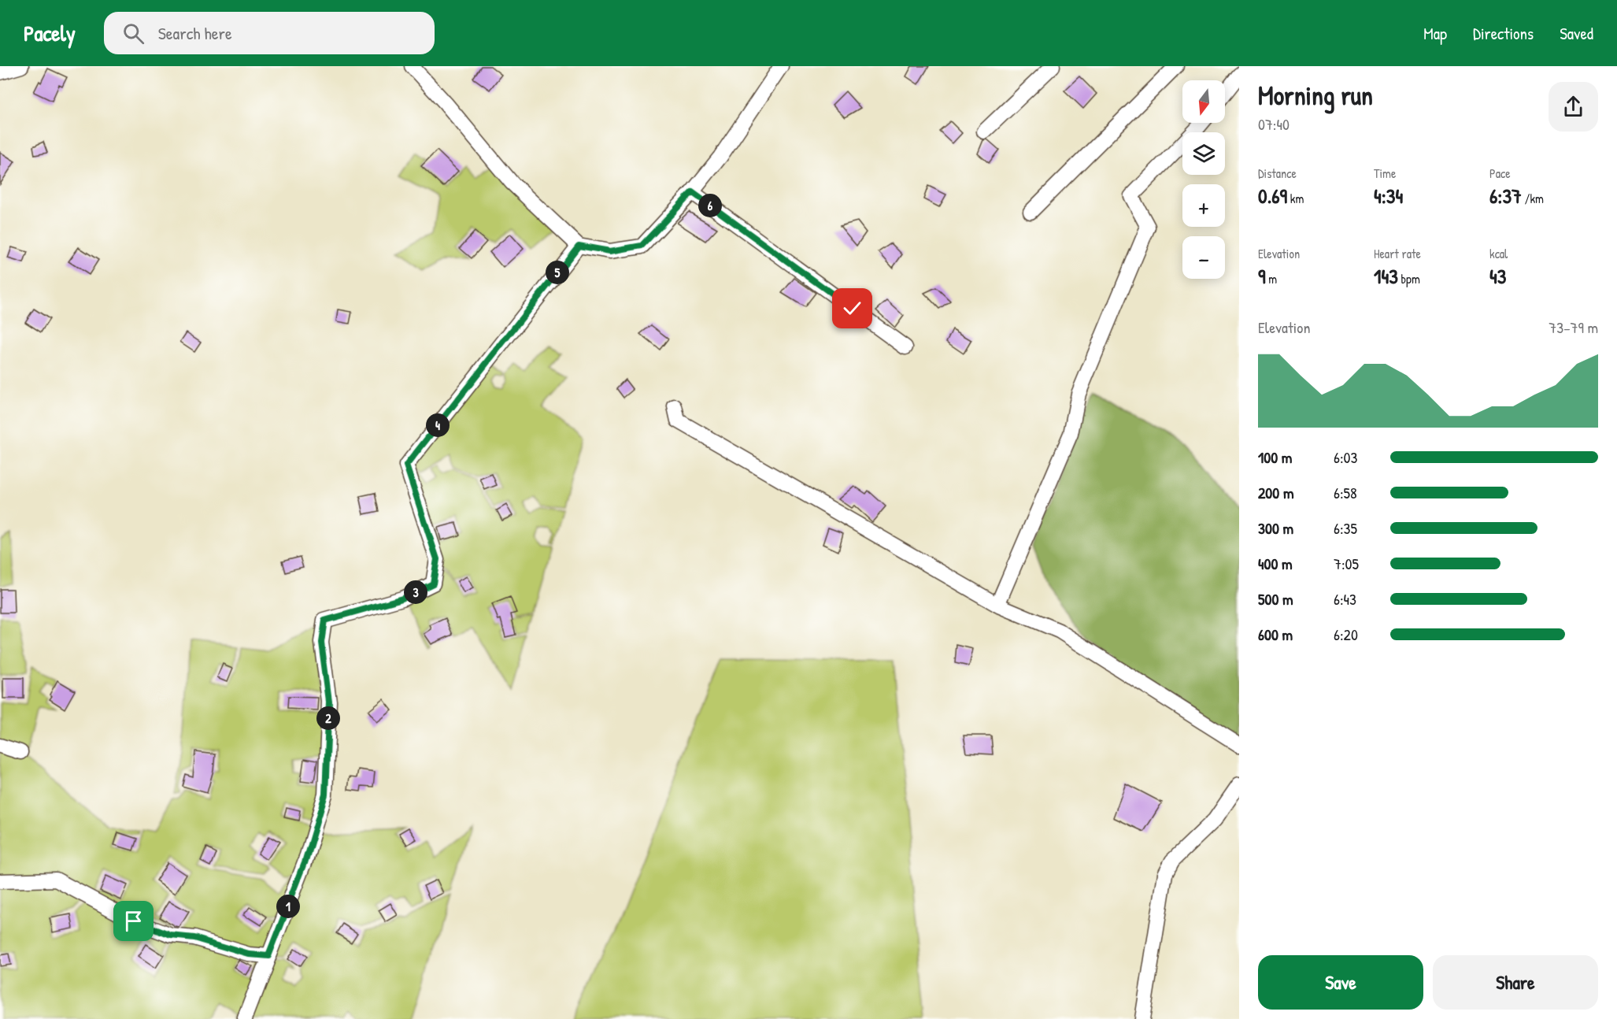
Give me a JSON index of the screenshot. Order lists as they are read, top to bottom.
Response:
{
  "north": "bottom",
  "page": {
    "header": "Pacely",
    "search": "Search here",
    "nav": ["Map", "Directions", "Saved"],
    "heading": ["Morning run", "07:40"],
    "map_buttons": ["+", "−"],
    "stats": [
      ["Distance", "0.69 km"],
      ["Time", "4:34"],
      ["Pace", "6:37 /km"],
      ["Elevation", "9 m"],
      ["Heart rate", "143 bpm"],
      ["kcal", "43"]
    ],
    "pins": [
      "6",
      "5",
      "4",
      "3",
      "2",
      "1"
    ],
    "chart": ["Elevation", "73–79 m"],
    "list": [
      {
        "name": "100 m",
        "note": "6:03"
      },
      {
        "name": "200 m",
        "note": "6:58"
      },
      {
        "name": "300 m",
        "note": "6:35"
      },
      {
        "name": "400 m",
        "note": "7:05"
      },
      {
        "name": "500 m",
        "note": "6:43"
      },
      {
        "name": "600 m",
        "note": "6:20"
      }
    ],
    "buttons": ["Save", "Share"]
  }
}
